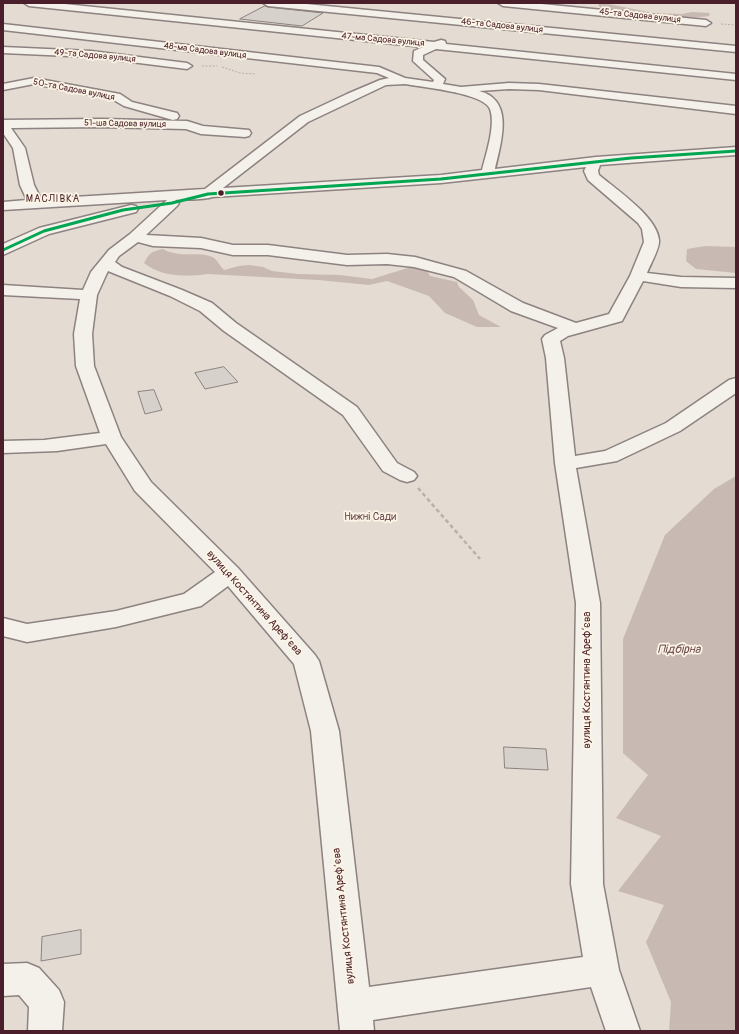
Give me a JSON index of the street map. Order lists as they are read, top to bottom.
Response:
{
  "streets": {
    "street": [
      "45-та Садова вулиця",
      "46-та Садова вулиця",
      "47-ма Садова вулиця",
      "48-ма Садова вулиця",
      "49-та Садова вулиця",
      "50-та Садова вулиця",
      "51-ша Садова вулиця",
      "вулиця Костянтина Арефʼєва"
    ]
  },
  "crossings": [
    ["50-та Садова вулиця", "51-ша Садова вулиця"]
  ],
  "districts": ["МАСЛІВКА"],
  "water": ["Підбірна"],
  "parks": ["Нижні Сади"]
}
